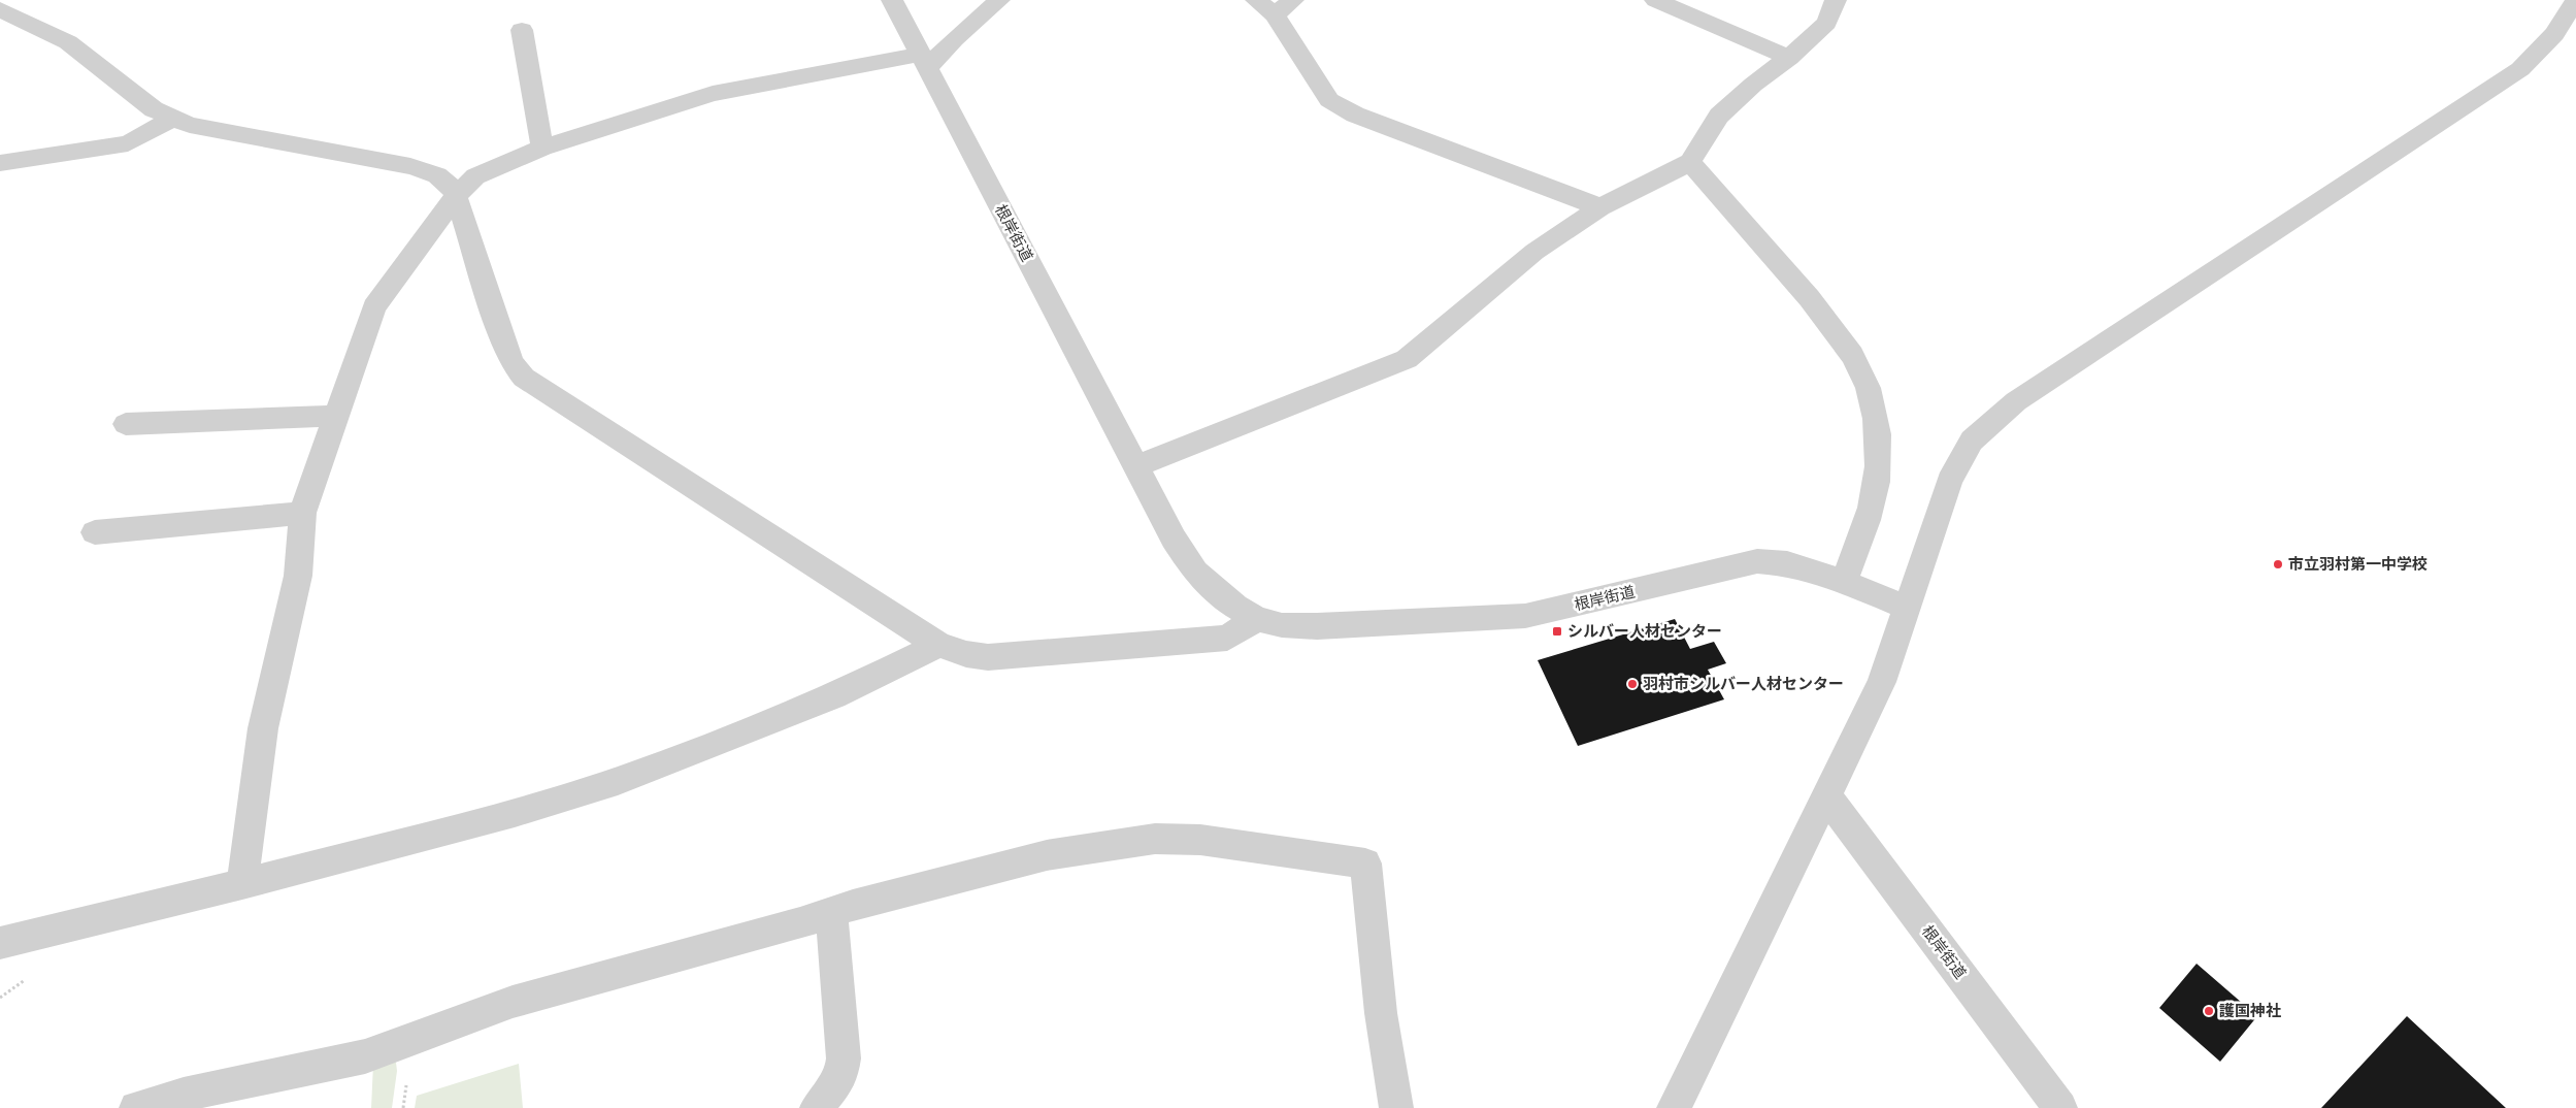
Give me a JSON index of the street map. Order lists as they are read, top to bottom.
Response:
{
  "streets": {
    "street": ["根岸街道"]
  },
  "places": {
    "other": ["市立羽村第一中学校", "羽村市シルバー人材センター", "護国神社"],
    "transit": ["シルバー人材センター"]
  }
}
